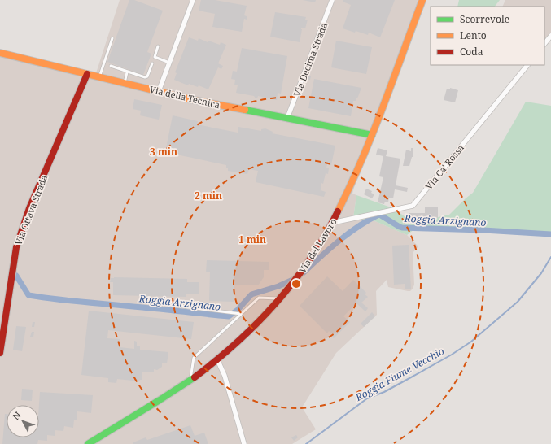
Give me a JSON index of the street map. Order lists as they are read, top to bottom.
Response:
{
  "streets": {
    "street": [
      "Via Decima Strada",
      "Via della Tecnica",
      "Via Ca' Rossa",
      "Via Ottava Strada",
      "Via del Lavoro"
    ]
  },
  "crossings": [
    ["Via Decima Strada", "Via della Tecnica"],
    ["Via della Tecnica", "Via Ottava Strada"],
    ["Via della Tecnica", "Via del Lavoro"],
    ["Via Ca' Rossa", "Via del Lavoro"]
  ],
  "water": ["Roggia Arzignano", "Roggia Fiume Vecchio"],
  "legend": ["Scorrevole", "Lento", "Coda"],
  "north": "top left",
  "rings": ["3 min", "2 min", "1 min"]
}
